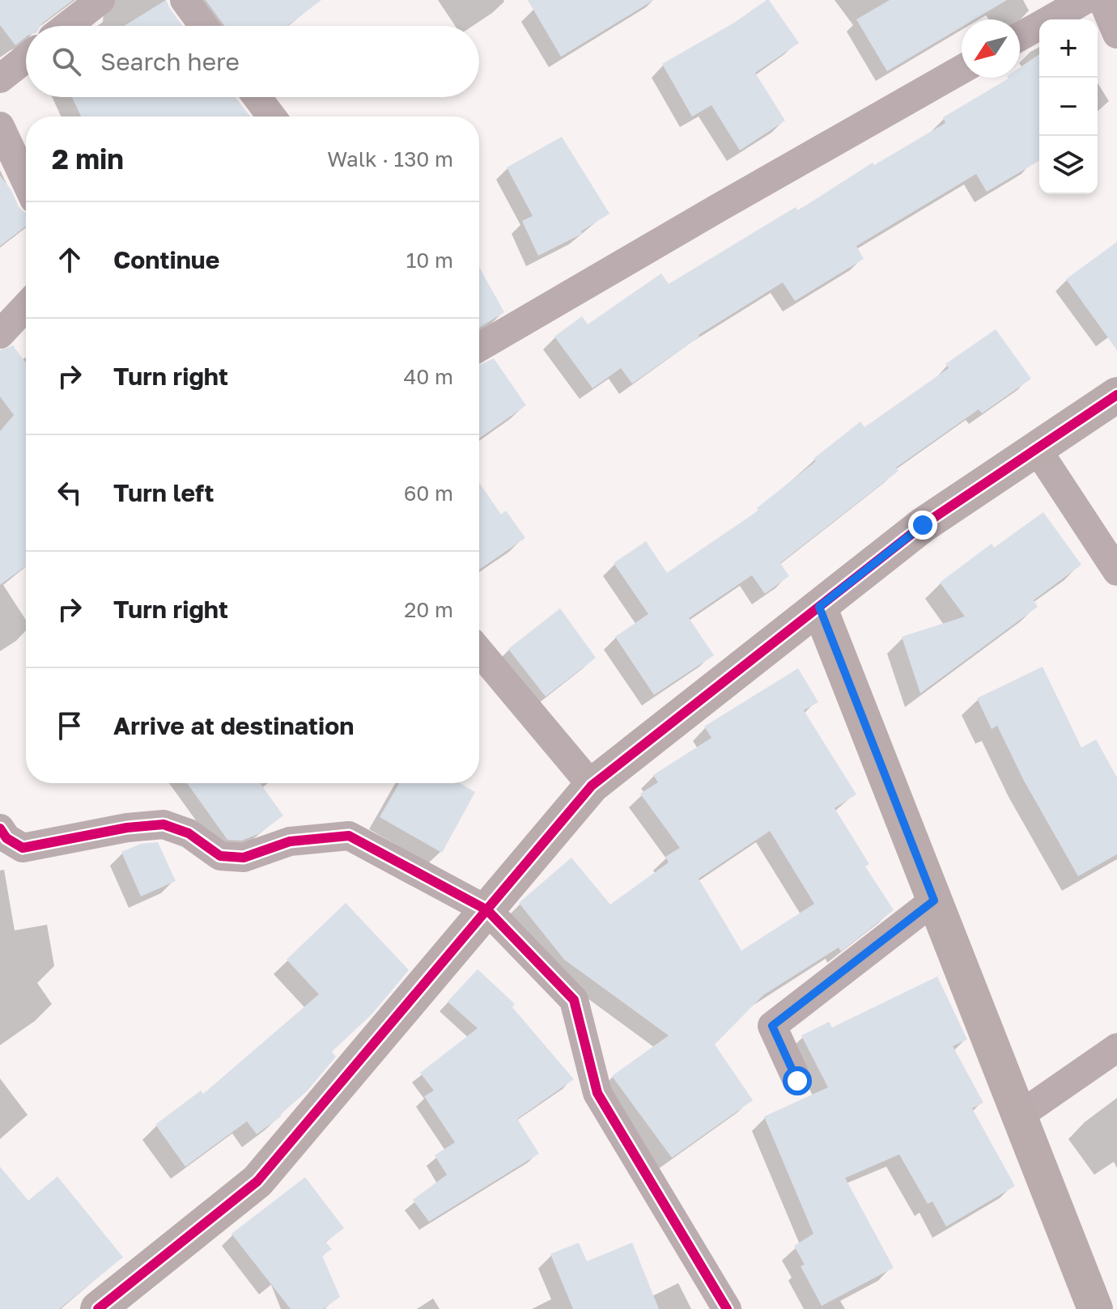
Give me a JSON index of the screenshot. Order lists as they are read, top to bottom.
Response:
{
  "north": "bottom left",
  "page": {
    "map_buttons": ["+", "−"],
    "search": "Search here",
    "heading": ["2 min", "Walk · 130 m"],
    "list": [
      ["Continue", "10 m"],
      ["Turn right", "40 m"],
      ["Turn left", "60 m"],
      ["Turn right", "20 m"],
      "Arrive at destination"
    ]
  }
}
